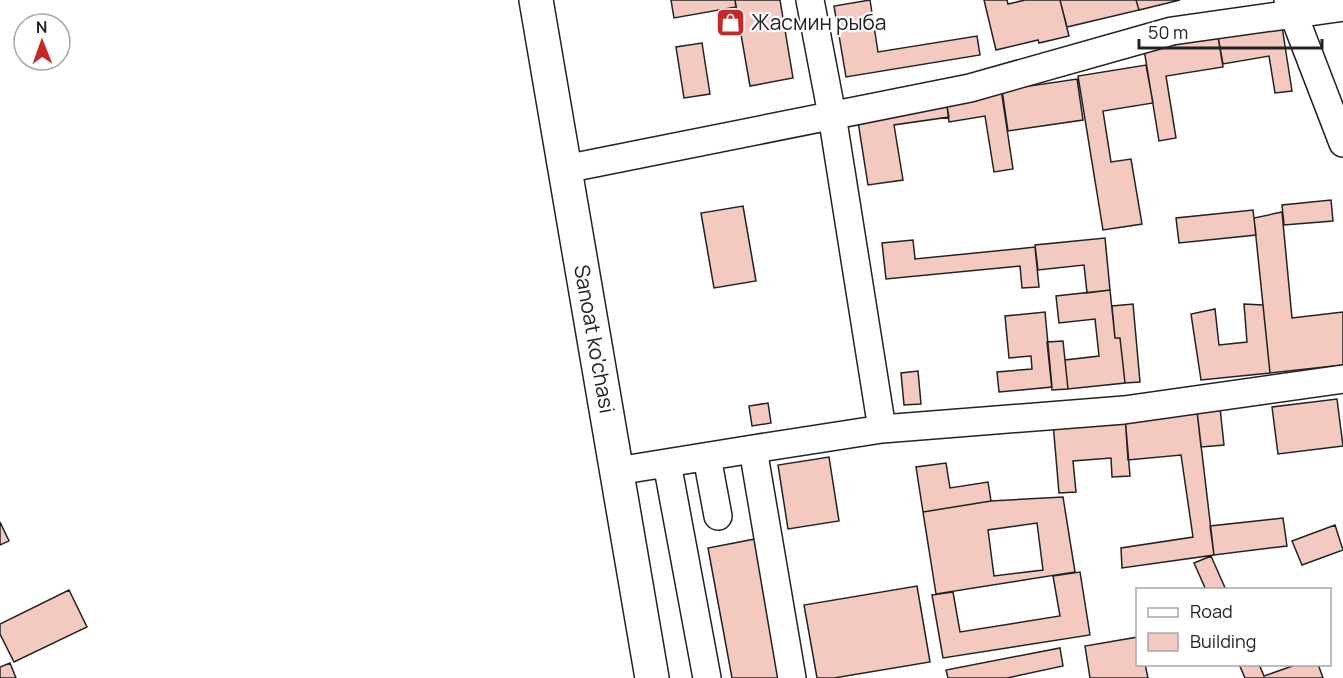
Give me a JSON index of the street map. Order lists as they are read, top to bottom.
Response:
{
  "streets": {
    "main road": ["Sanoat ko'chasi"]
  },
  "places": {
    "shop": ["Жасмин рыба"]
  },
  "legend": ["Road", "Building"],
  "scale_bar": "50 m",
  "north": "top"
}
